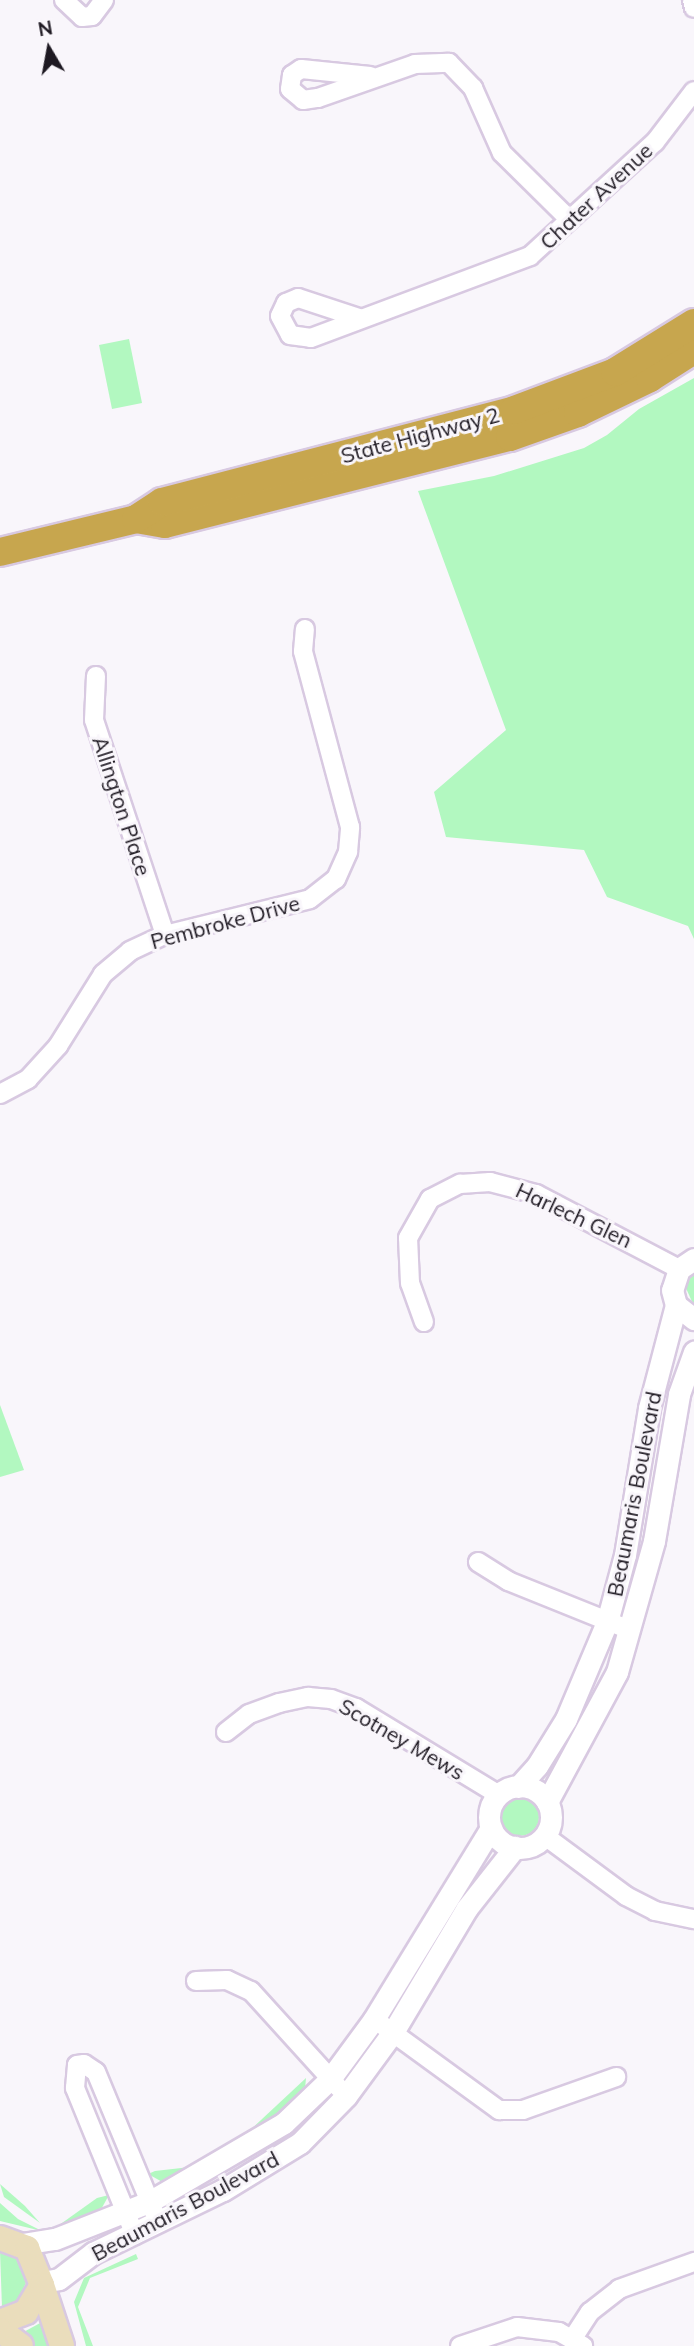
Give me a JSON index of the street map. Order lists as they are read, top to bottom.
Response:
{
  "streets": {
    "highway": ["State Highway 2"],
    "street": [
      "Chater Avenue",
      "Allington Place",
      "Pembroke Drive",
      "Harlech Glen",
      "Beaumaris Boulevard",
      "Scotney Mews"
    ]
  },
  "crossings": [
    ["Allington Place", "Pembroke Drive"],
    ["Harlech Glen", "Beaumaris Boulevard"],
    ["Beaumaris Boulevard", "Scotney Mews"]
  ],
  "north": "top"
}
